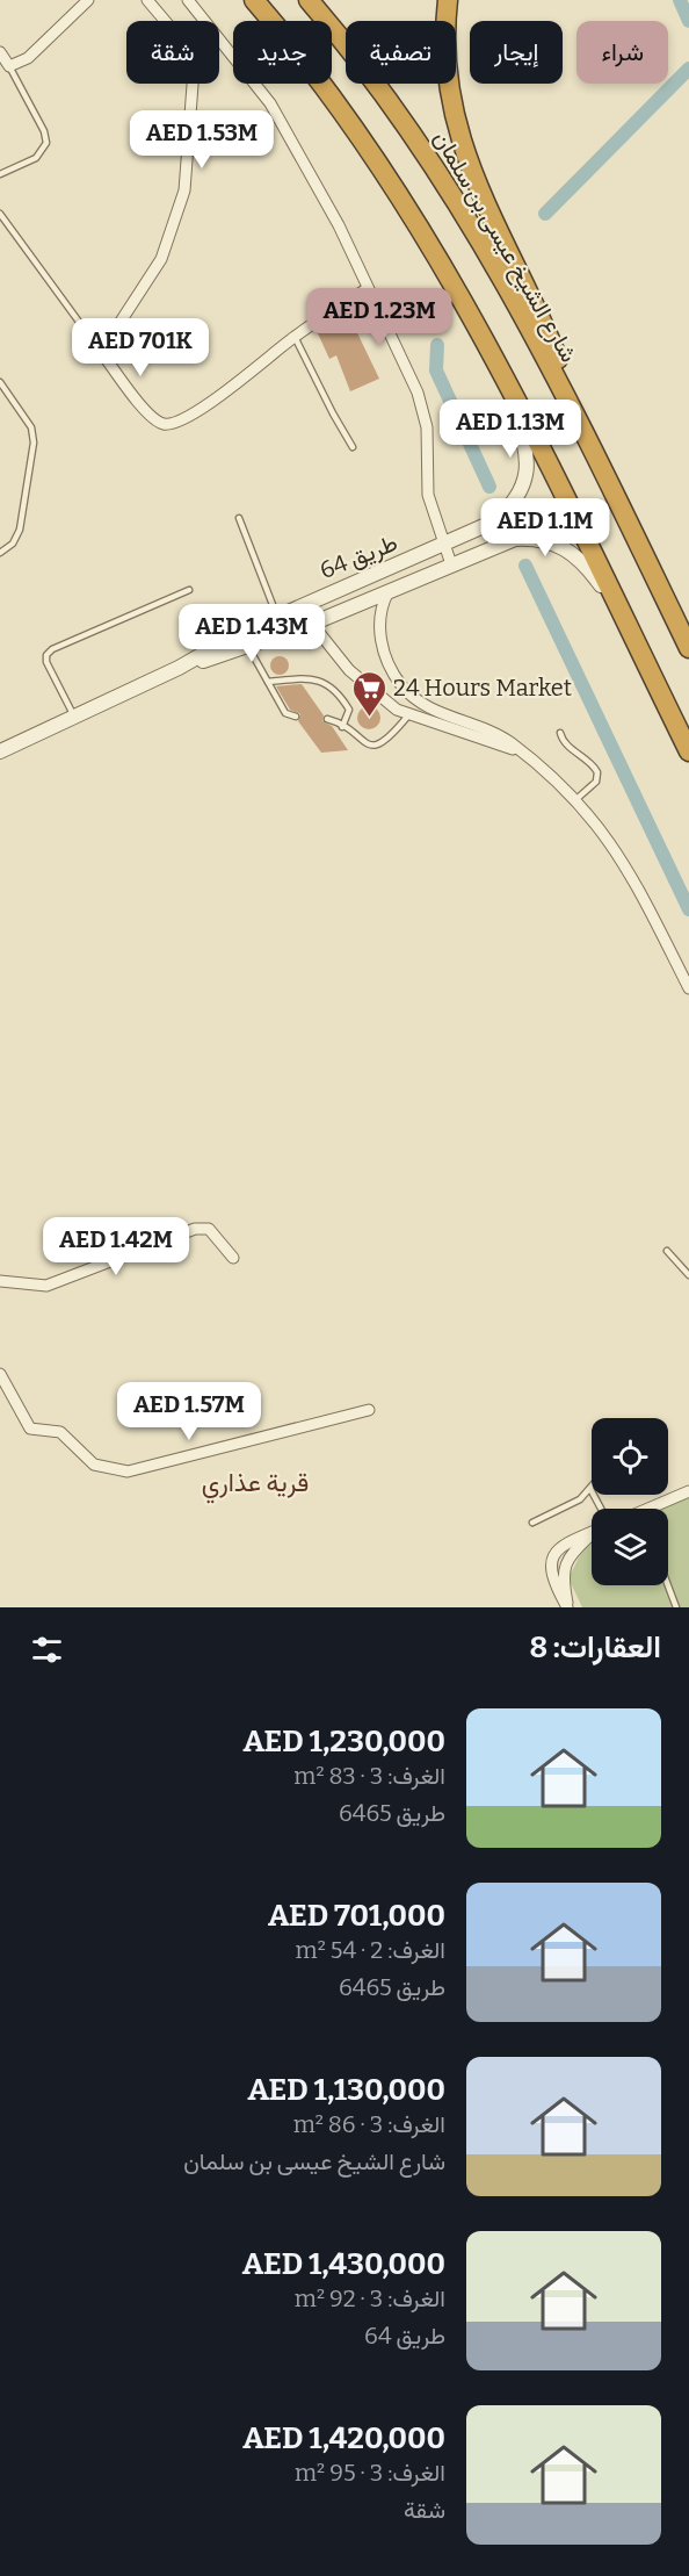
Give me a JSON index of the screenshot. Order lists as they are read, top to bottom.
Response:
{
  "streets": {
    "highway": ["شارع الشيخ عيسى بن سلمان"],
    "street": ["طريق 64"]
  },
  "districts": ["قرية عذاري"],
  "places": {
    "supermarket": ["24 Hours Market"]
  },
  "page": {
    "chip": [
      "شراء",
      "إيجار",
      "تصفية",
      "جديد",
      "شقة"
    ],
    "price": [
      "AED 1.53M",
      "AED 1.23M",
      "AED 701K",
      "AED 1.13M",
      "AED 1.1M",
      "AED 1.43M",
      "AED 1.42M",
      "AED 1.57M"
    ],
    "heading": "العقارات: 8",
    "list": [
      {
        "name": "AED 1,230,000",
        "note": "الغرف: 3 · 83 m² · طريق 6465"
      },
      {
        "name": "AED 701,000",
        "note": "الغرف: 2 · 54 m² · طريق 6465"
      },
      {
        "name": "AED 1,130,000",
        "note": "الغرف: 3 · 86 m² · شارع الشيخ عيسى بن سلمان"
      },
      {
        "name": "AED 1,430,000",
        "note": "الغرف: 3 · 92 m² · طريق 64"
      },
      {
        "name": "AED 1,420,000",
        "note": "الغرف: 3 · 95 m² · شقة"
      }
    ]
  }
}
